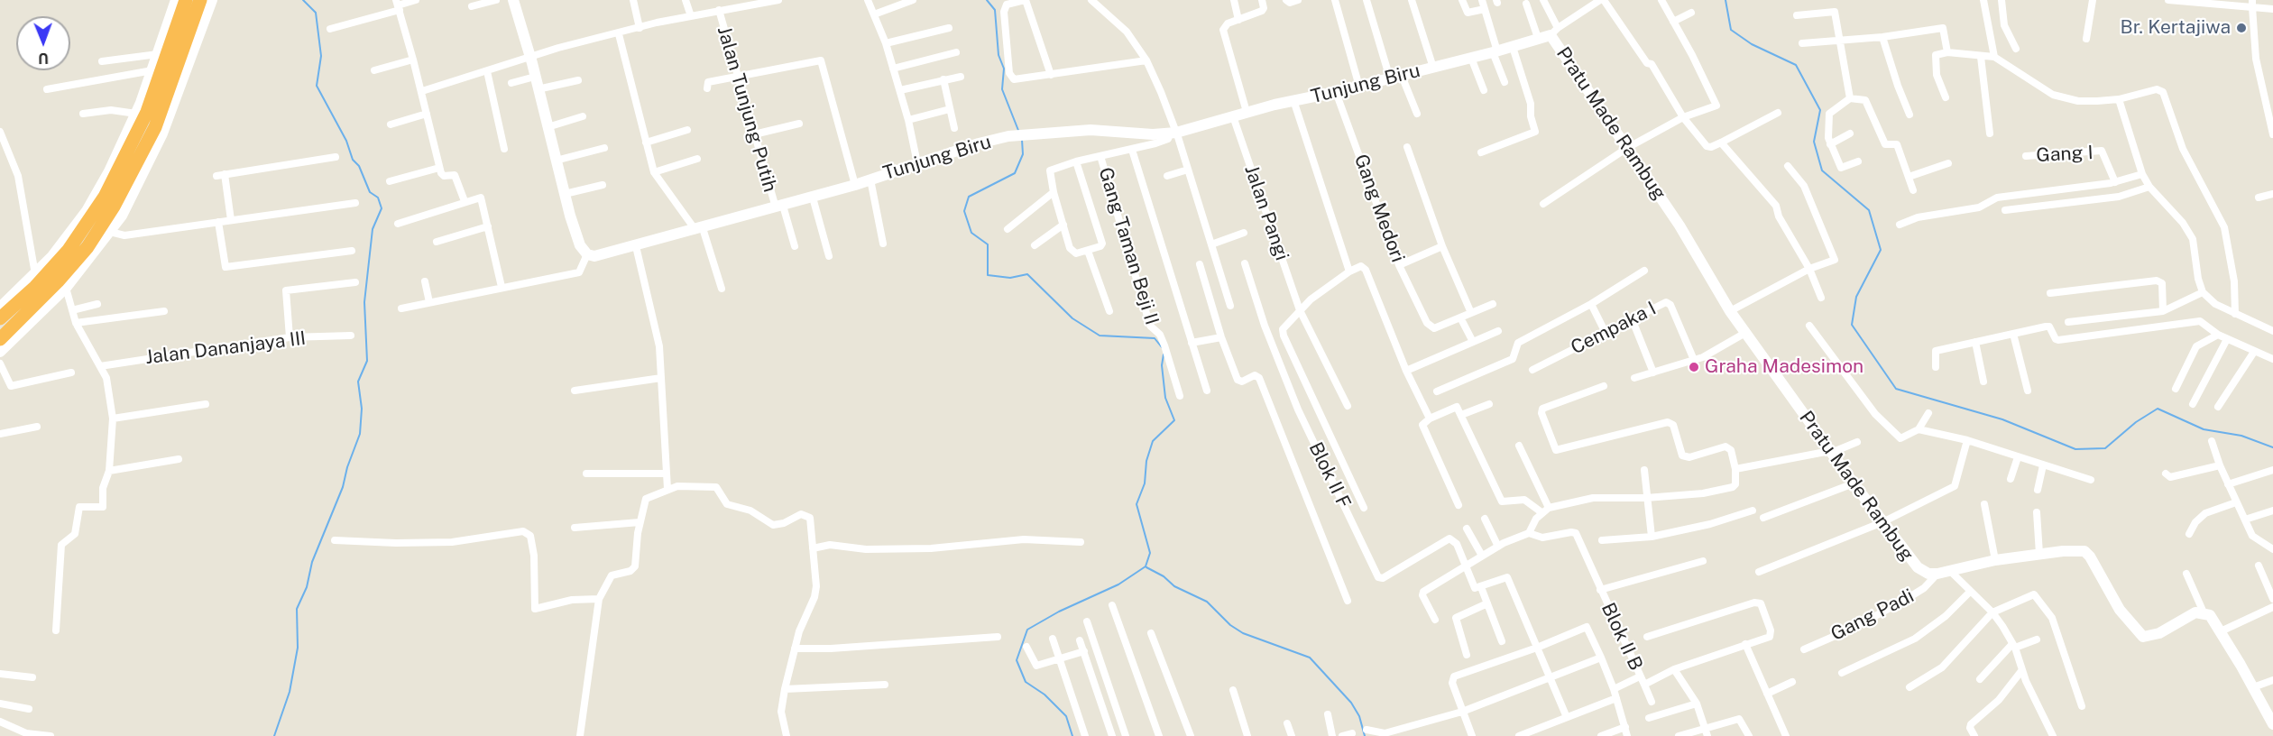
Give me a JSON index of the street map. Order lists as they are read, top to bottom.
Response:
{
  "streets": {
    "street": [
      "Tunjung Biru",
      "Jalan Tunjung Putih",
      "Pratu Made Rambug",
      "Gang I",
      "Gang Medori",
      "Jalan Pangi",
      "Gang Taman Beji II",
      "Cempaka I",
      "Jalan Dananjaya III",
      "Blok II F",
      "Gang Padi",
      "Blok II B"
    ]
  },
  "crossings": [
    ["Tunjung Biru", "Jalan Tunjung Putih"],
    ["Tunjung Biru", "Pratu Made Rambug"],
    ["Tunjung Biru", "Gang Medori"],
    ["Tunjung Biru", "Jalan Pangi"],
    ["Tunjung Biru", "Gang Taman Beji II"],
    ["Pratu Made Rambug", "Gang Padi"]
  ],
  "places": ["Br. Kertajiwa", "Graha Madesimon"],
  "north": "bottom"
}
